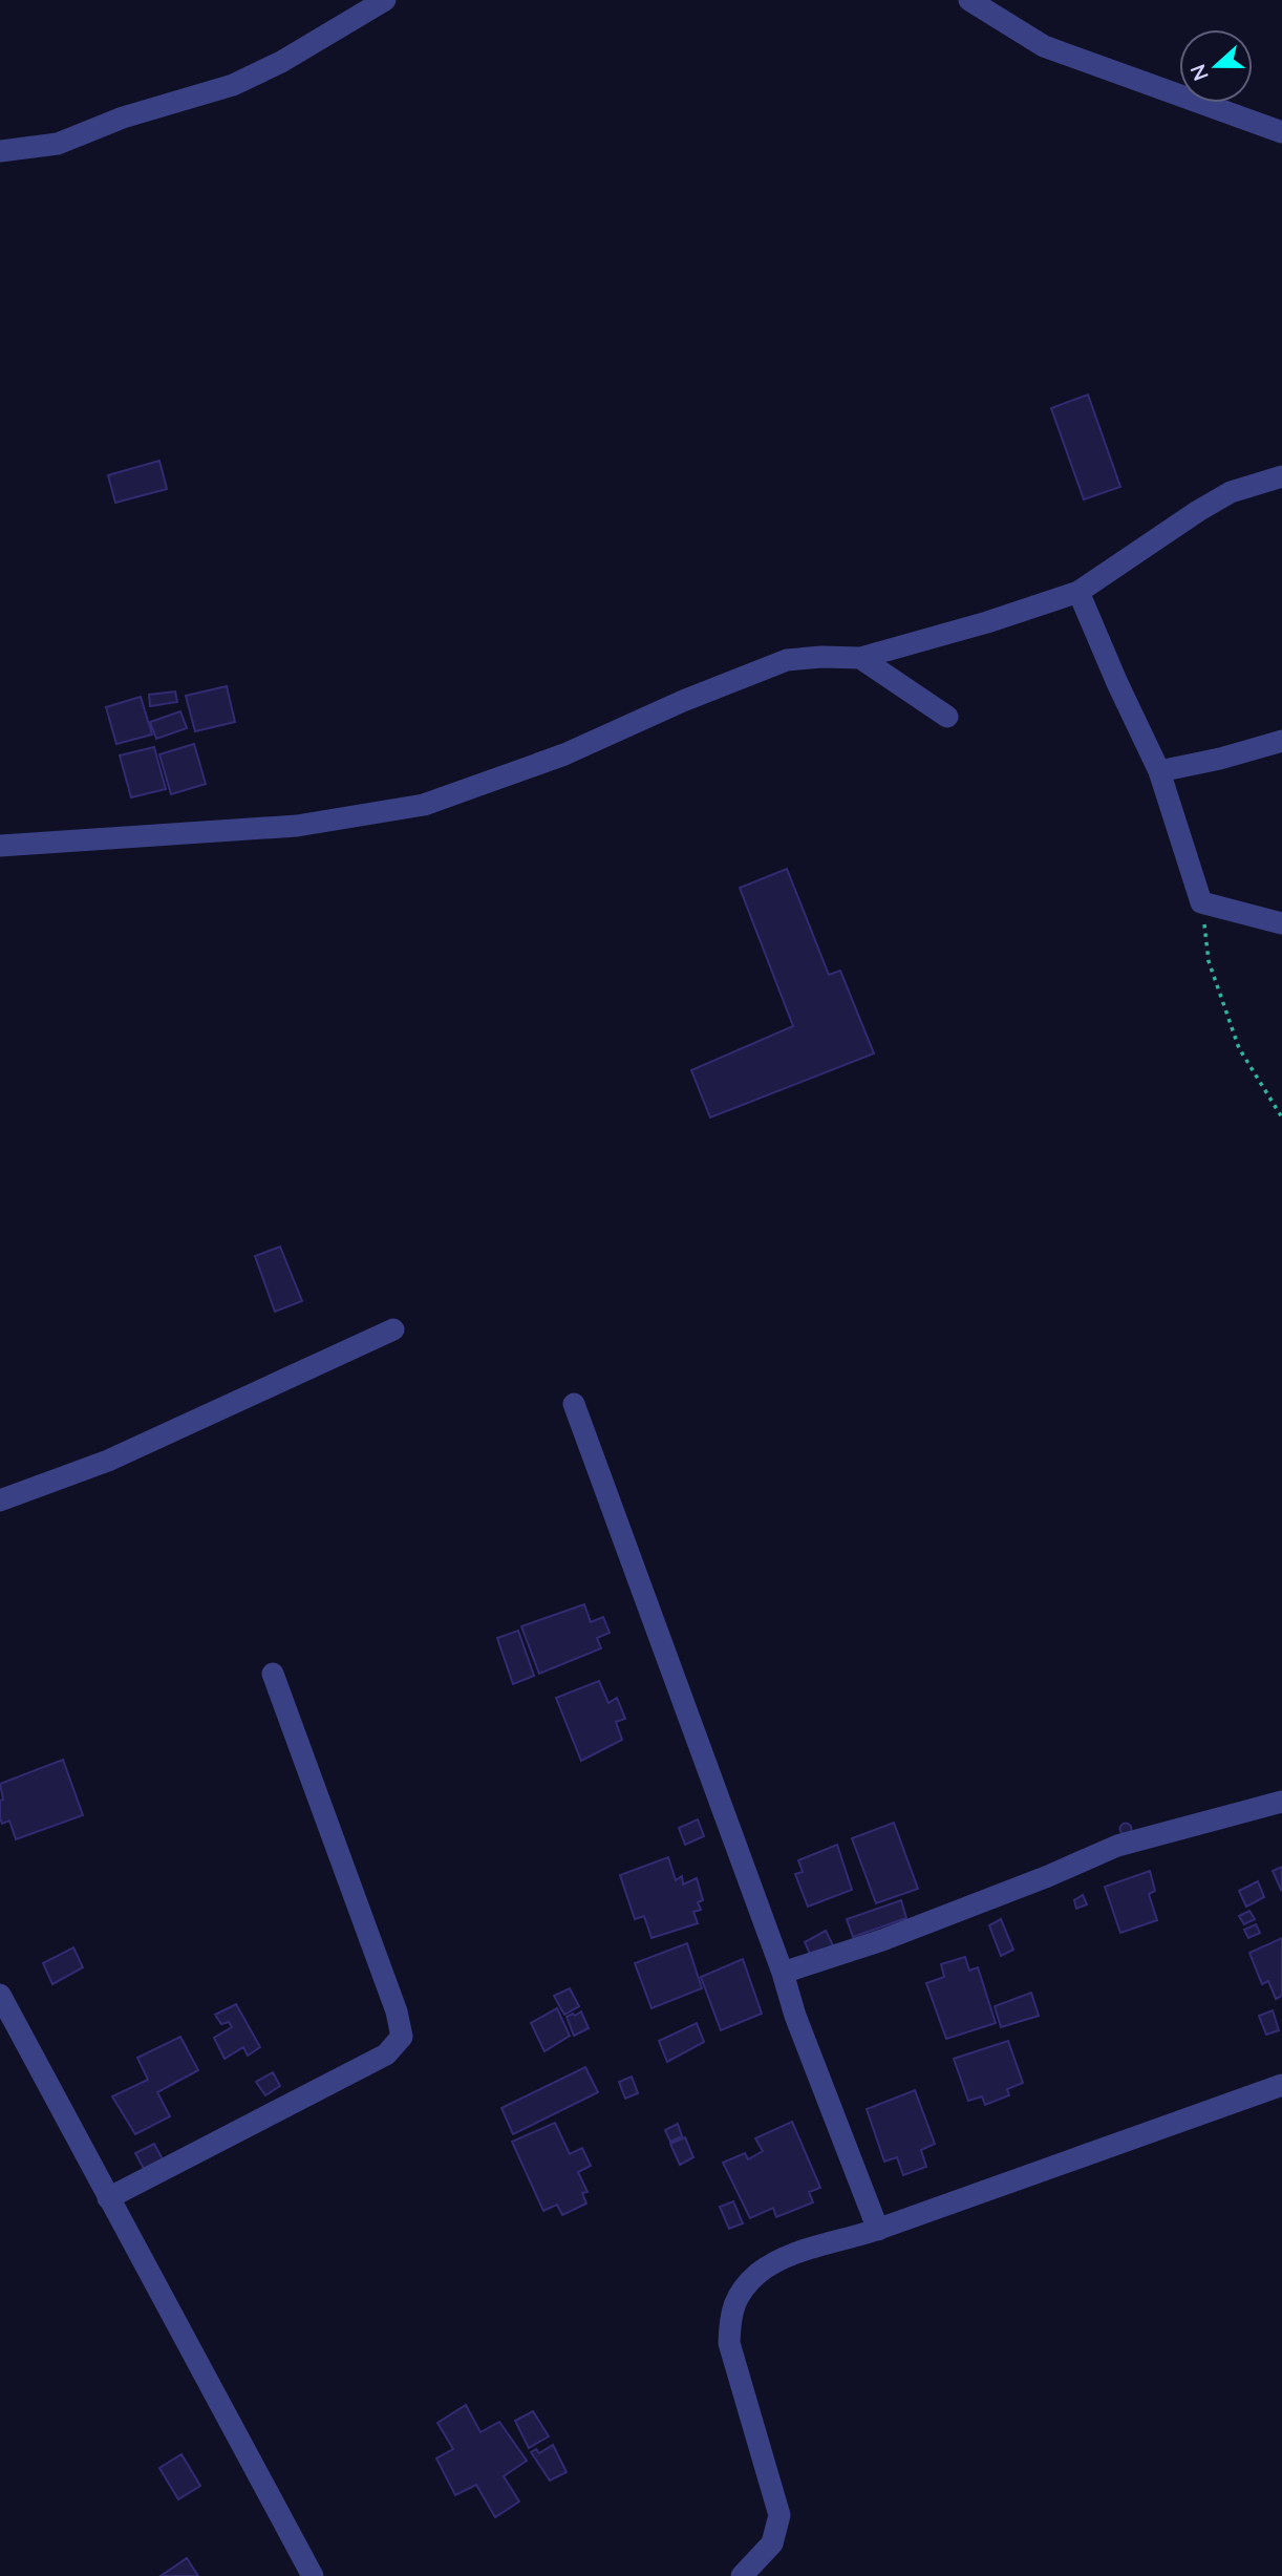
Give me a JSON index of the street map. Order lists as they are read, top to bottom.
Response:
{
  "north": "left"
}
